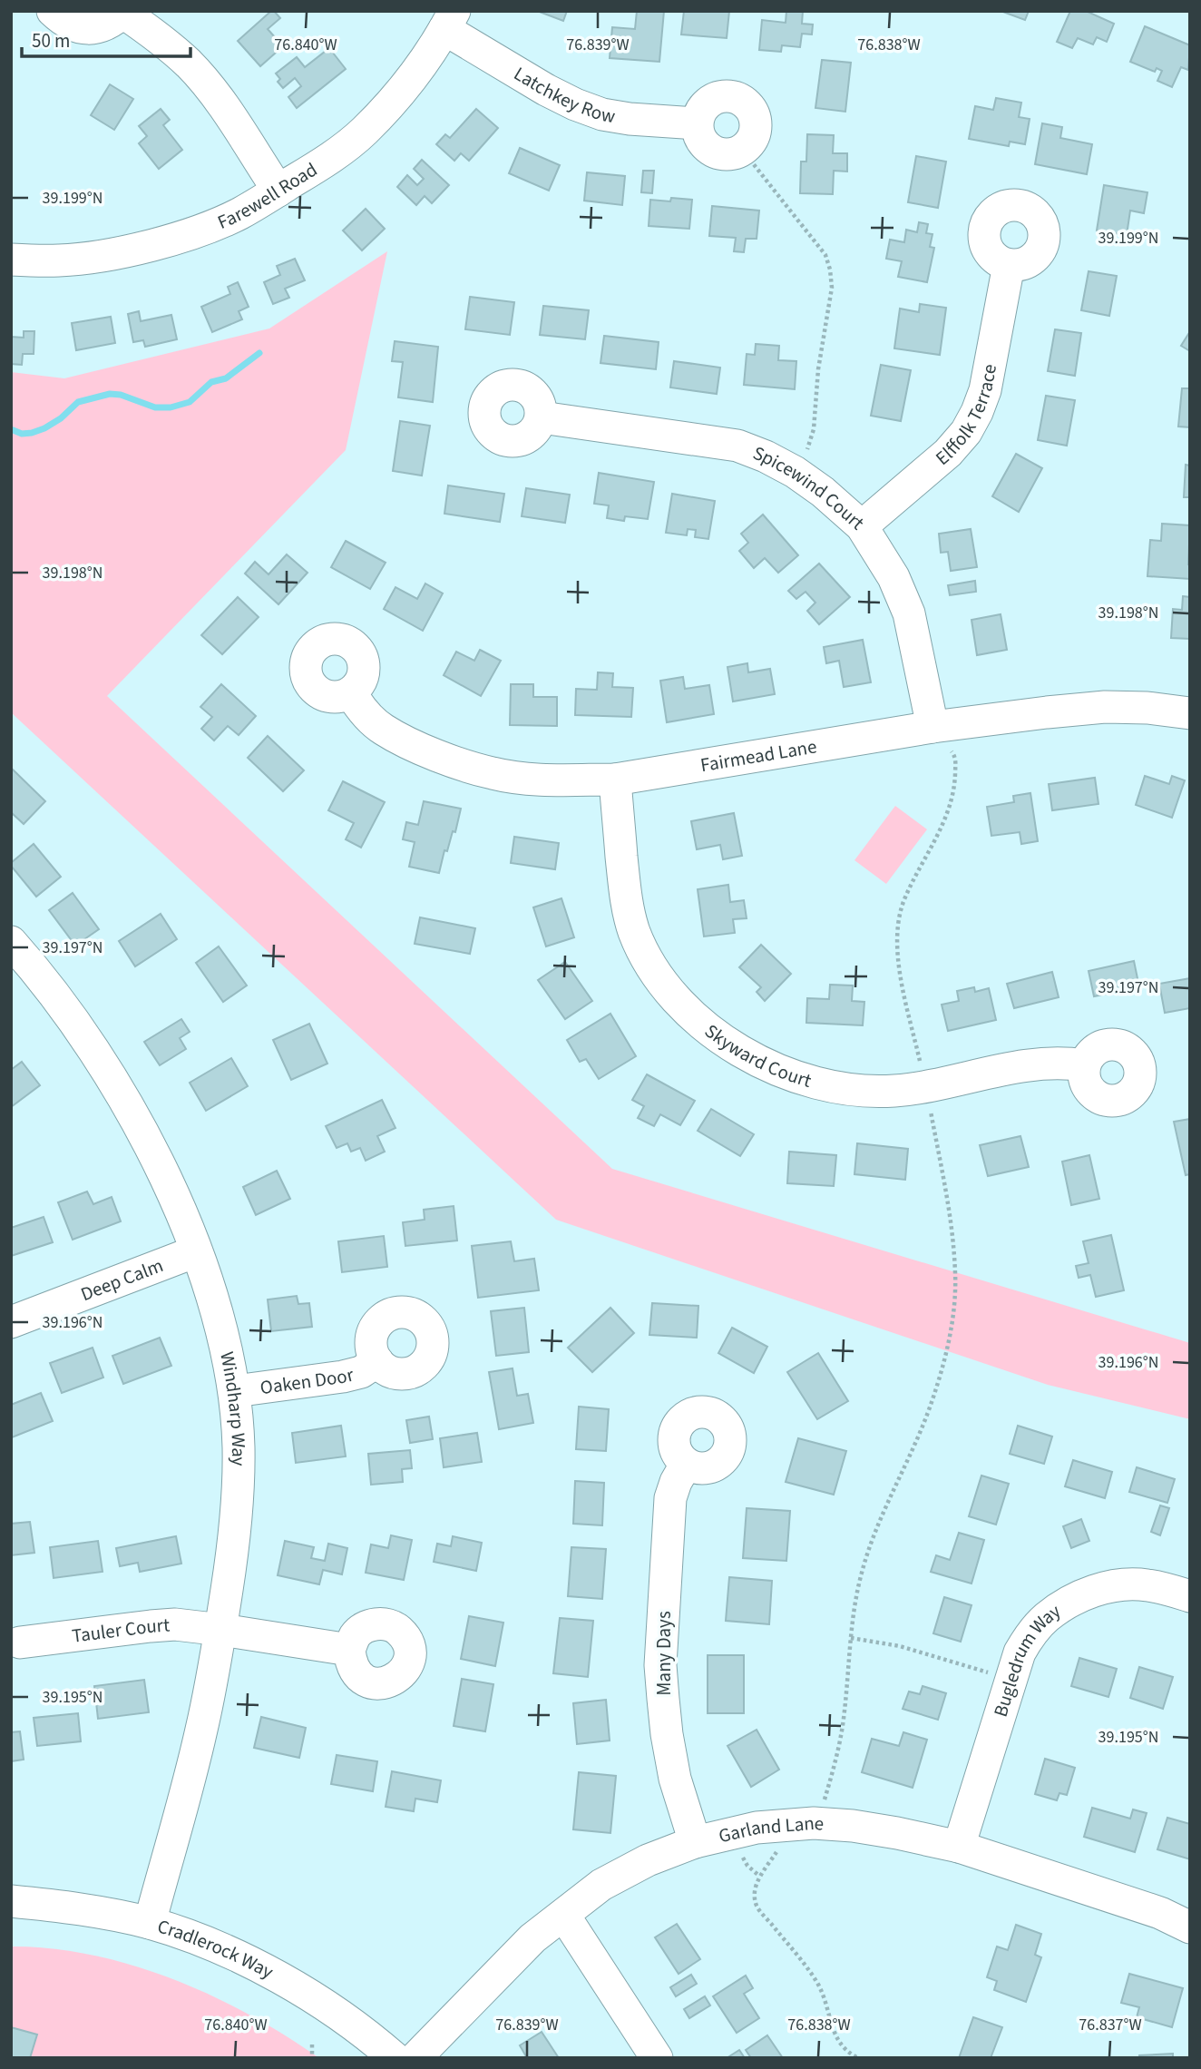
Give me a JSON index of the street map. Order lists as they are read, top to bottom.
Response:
{
  "streets": {
    "street": [
      "Latchkey Row",
      "Farewell Road",
      "Elffolk Terrace",
      "Spicewind Court",
      "Fairmead Lane",
      "Skyward Court",
      "Deep Calm",
      "Oaken Door",
      "Windharp Way",
      "Tauler Court",
      "Many Days",
      "Bugledrum Way",
      "Garland Lane",
      "Cradlerock Way"
    ]
  },
  "crossings": [
    ["Latchkey Row", "Farewell Road"],
    ["Elffolk Terrace", "Spicewind Court"],
    ["Spicewind Court", "Fairmead Lane"],
    ["Fairmead Lane", "Skyward Court"],
    ["Deep Calm", "Windharp Way"],
    ["Oaken Door", "Windharp Way"],
    ["Windharp Way", "Tauler Court"],
    ["Windharp Way", "Cradlerock Way"],
    ["Many Days", "Garland Lane"],
    ["Bugledrum Way", "Garland Lane"]
  ],
  "scale_bar": "50 m",
  "coordinates": [
    "76.840°W",
    "76.839°W",
    "76.838°W",
    "39.199°N",
    "39.198°N",
    "39.197°N",
    "39.196°N",
    "39.195°N",
    "76.837°W"
  ]
}
